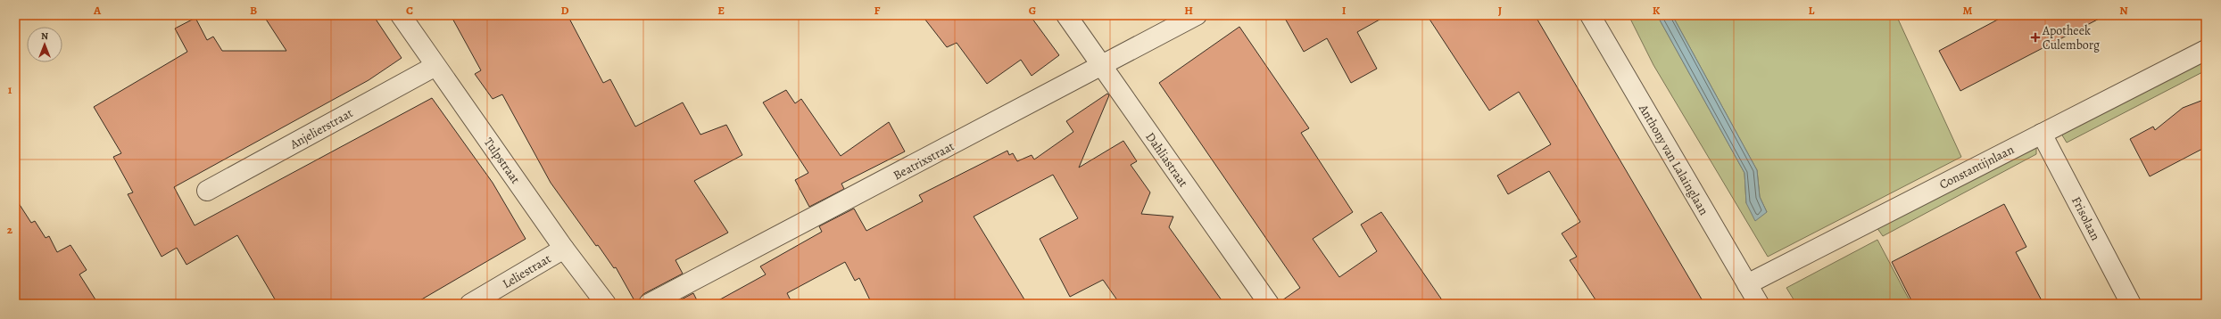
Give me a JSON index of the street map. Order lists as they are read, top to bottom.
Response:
{
  "streets": {
    "street": [
      "Anjelierstraat",
      "Dahliastraat",
      "Anthony van Lalainglaan",
      "Tulpstraat",
      "Beatrixstraat",
      "Constantijnlaan",
      "Frisolaan",
      "Leliestraat"
    ]
  },
  "crossings": [
    ["Anjelierstraat", "Tulpstraat"],
    ["Dahliastraat", "Beatrixstraat"],
    ["Anthony van Lalainglaan", "Constantijnlaan"],
    ["Tulpstraat", "Leliestraat"],
    ["Constantijnlaan", "Frisolaan"]
  ],
  "places": {
    "health": ["Apotheek Culemborg"]
  },
  "north": "top",
  "grid": {
    "columns": [
      "A",
      "B",
      "C",
      "D",
      "E",
      "F",
      "G",
      "H",
      "I",
      "J",
      "K",
      "L",
      "M",
      "N"
    ],
    "rows": ["1", "2"]
  }
}
